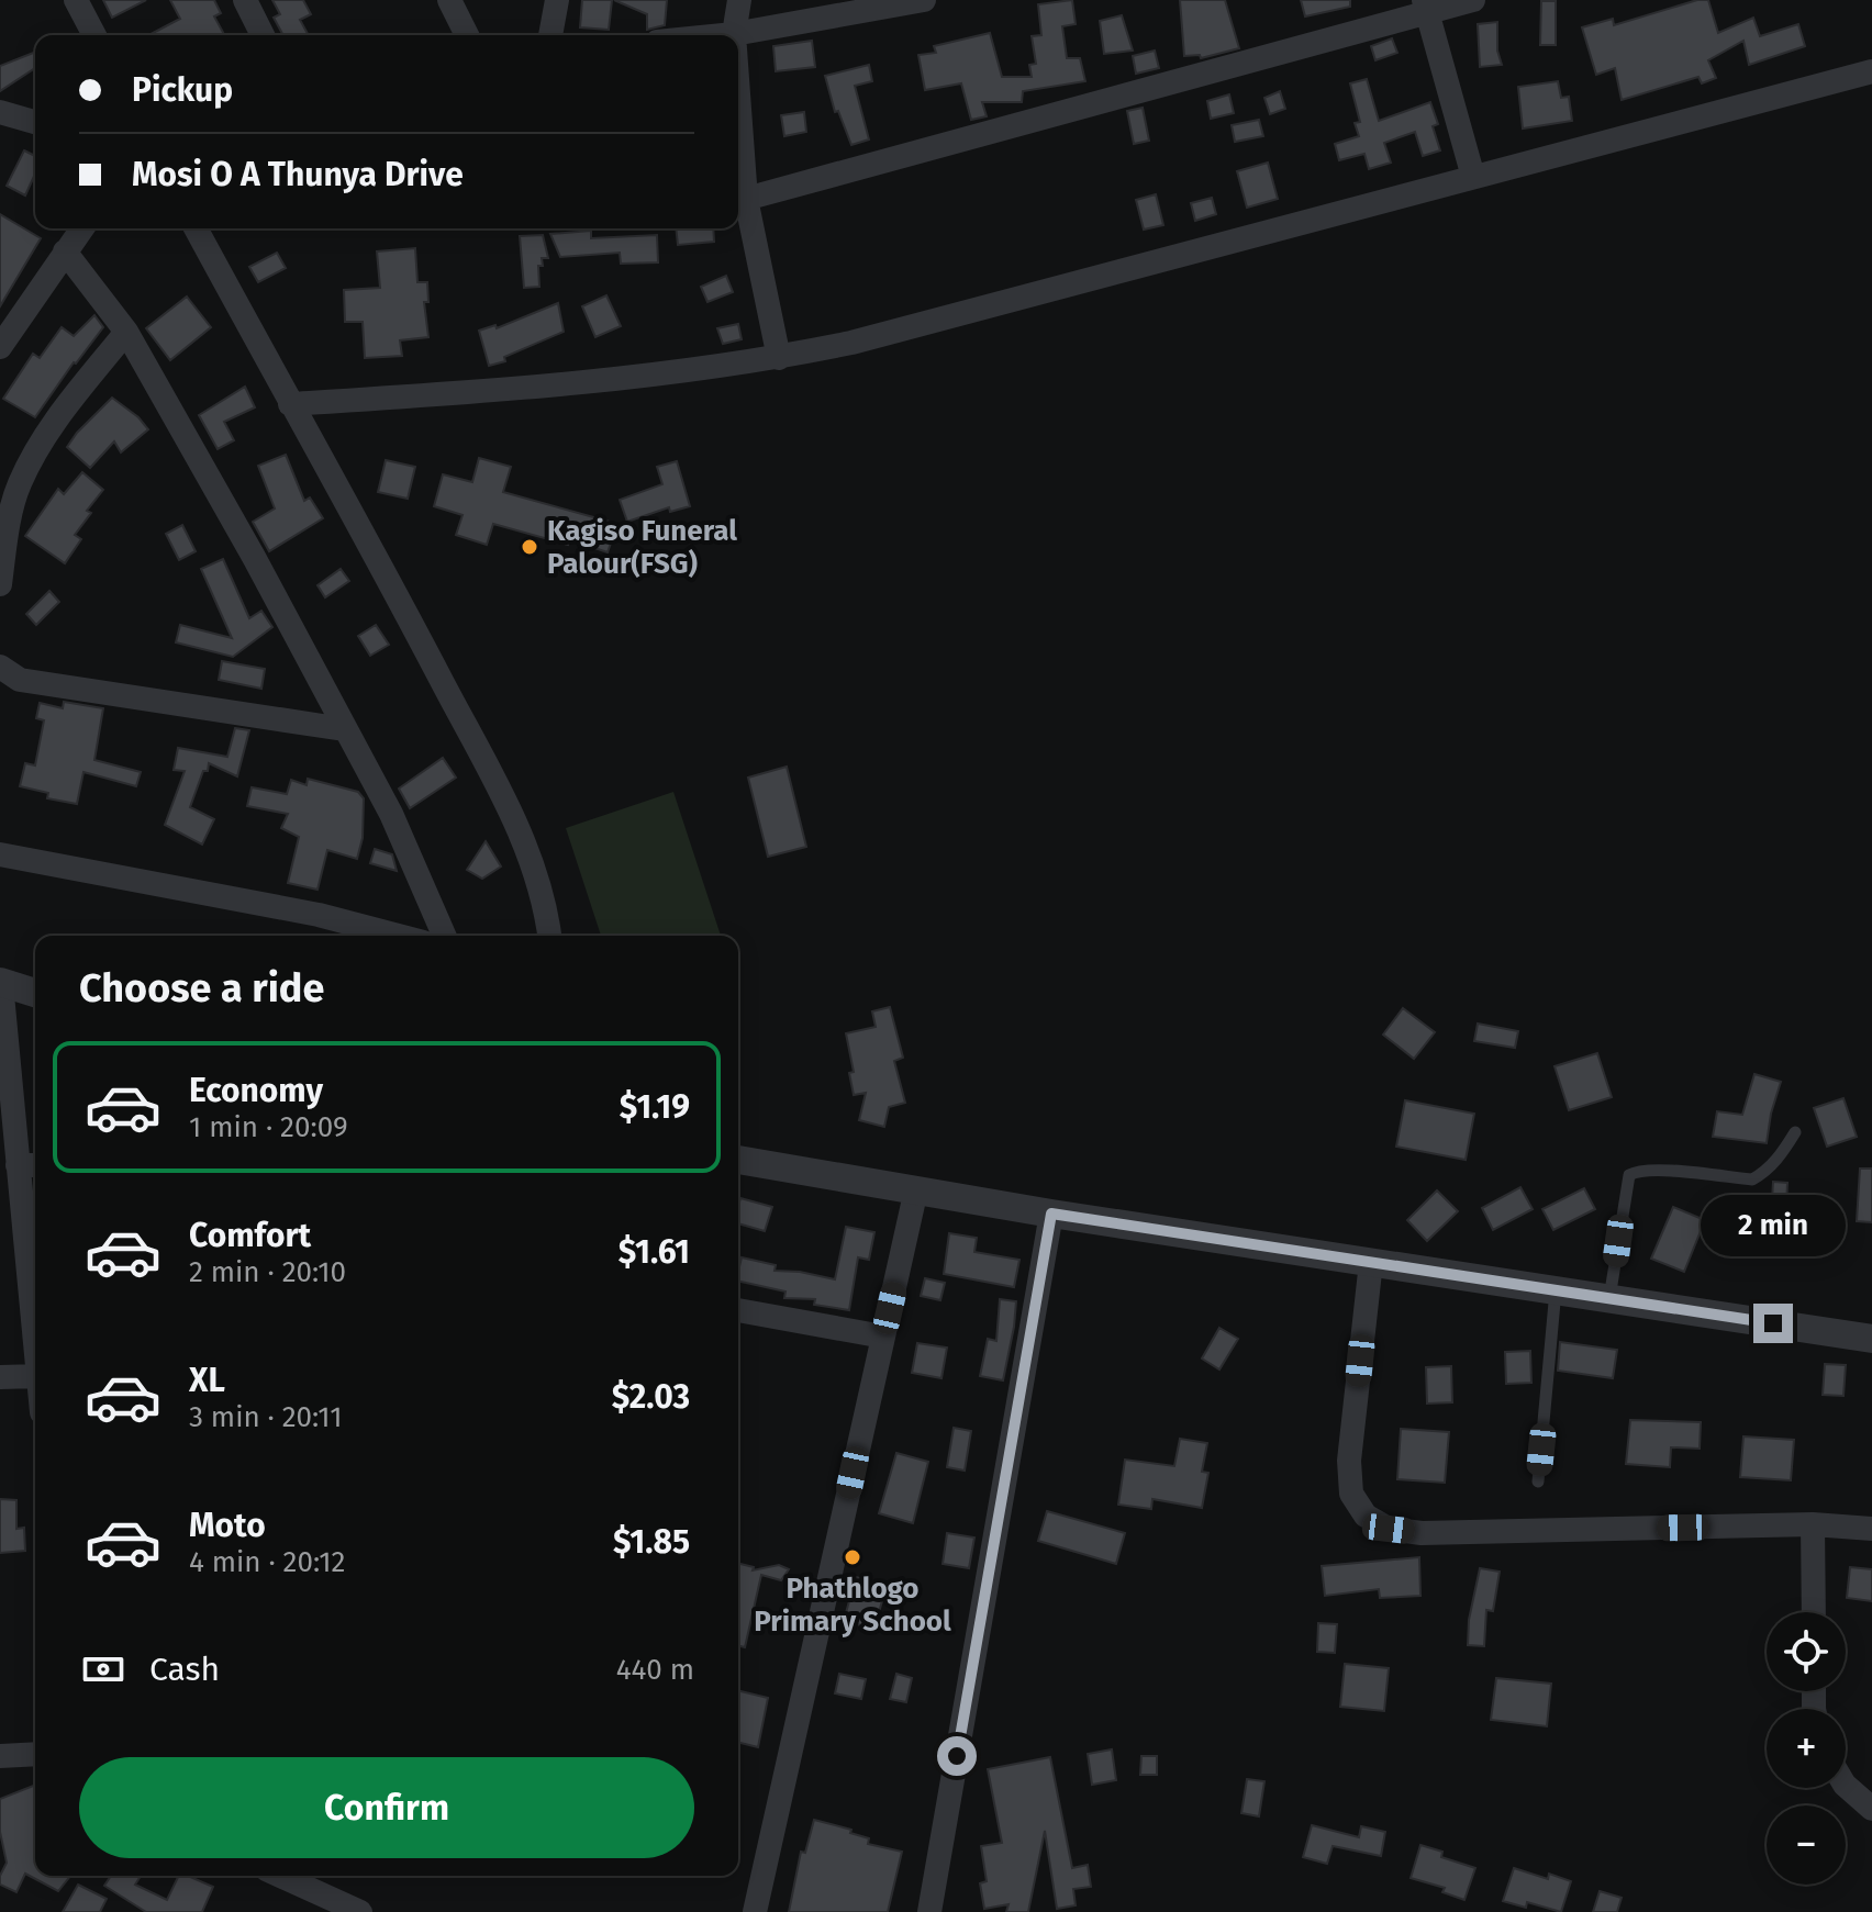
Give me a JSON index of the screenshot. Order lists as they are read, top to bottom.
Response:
{
  "places": ["Kagiso Funeral Palour(FSG)", "Phathlogo Primary School"],
  "page": {
    "banner": ["Pickup", "Mosi O A Thunya Drive"],
    "heading": "Choose a ride",
    "list": [
      {
        "name": "Economy",
        "note": "1 min · 20:09",
        "value": "$1.19"
      },
      {
        "name": "Comfort",
        "note": "2 min · 20:10",
        "value": "$1.61"
      },
      {
        "name": "XL",
        "note": "3 min · 20:11",
        "value": "$2.03"
      },
      {
        "name": "Moto",
        "note": "4 min · 20:12",
        "value": "$1.85"
      }
    ],
    "bubble": "2 min",
    "map_buttons": ["+", "−"],
    "pay": ["Cash", "440 m"],
    "buttons": "Confirm"
  }
}
